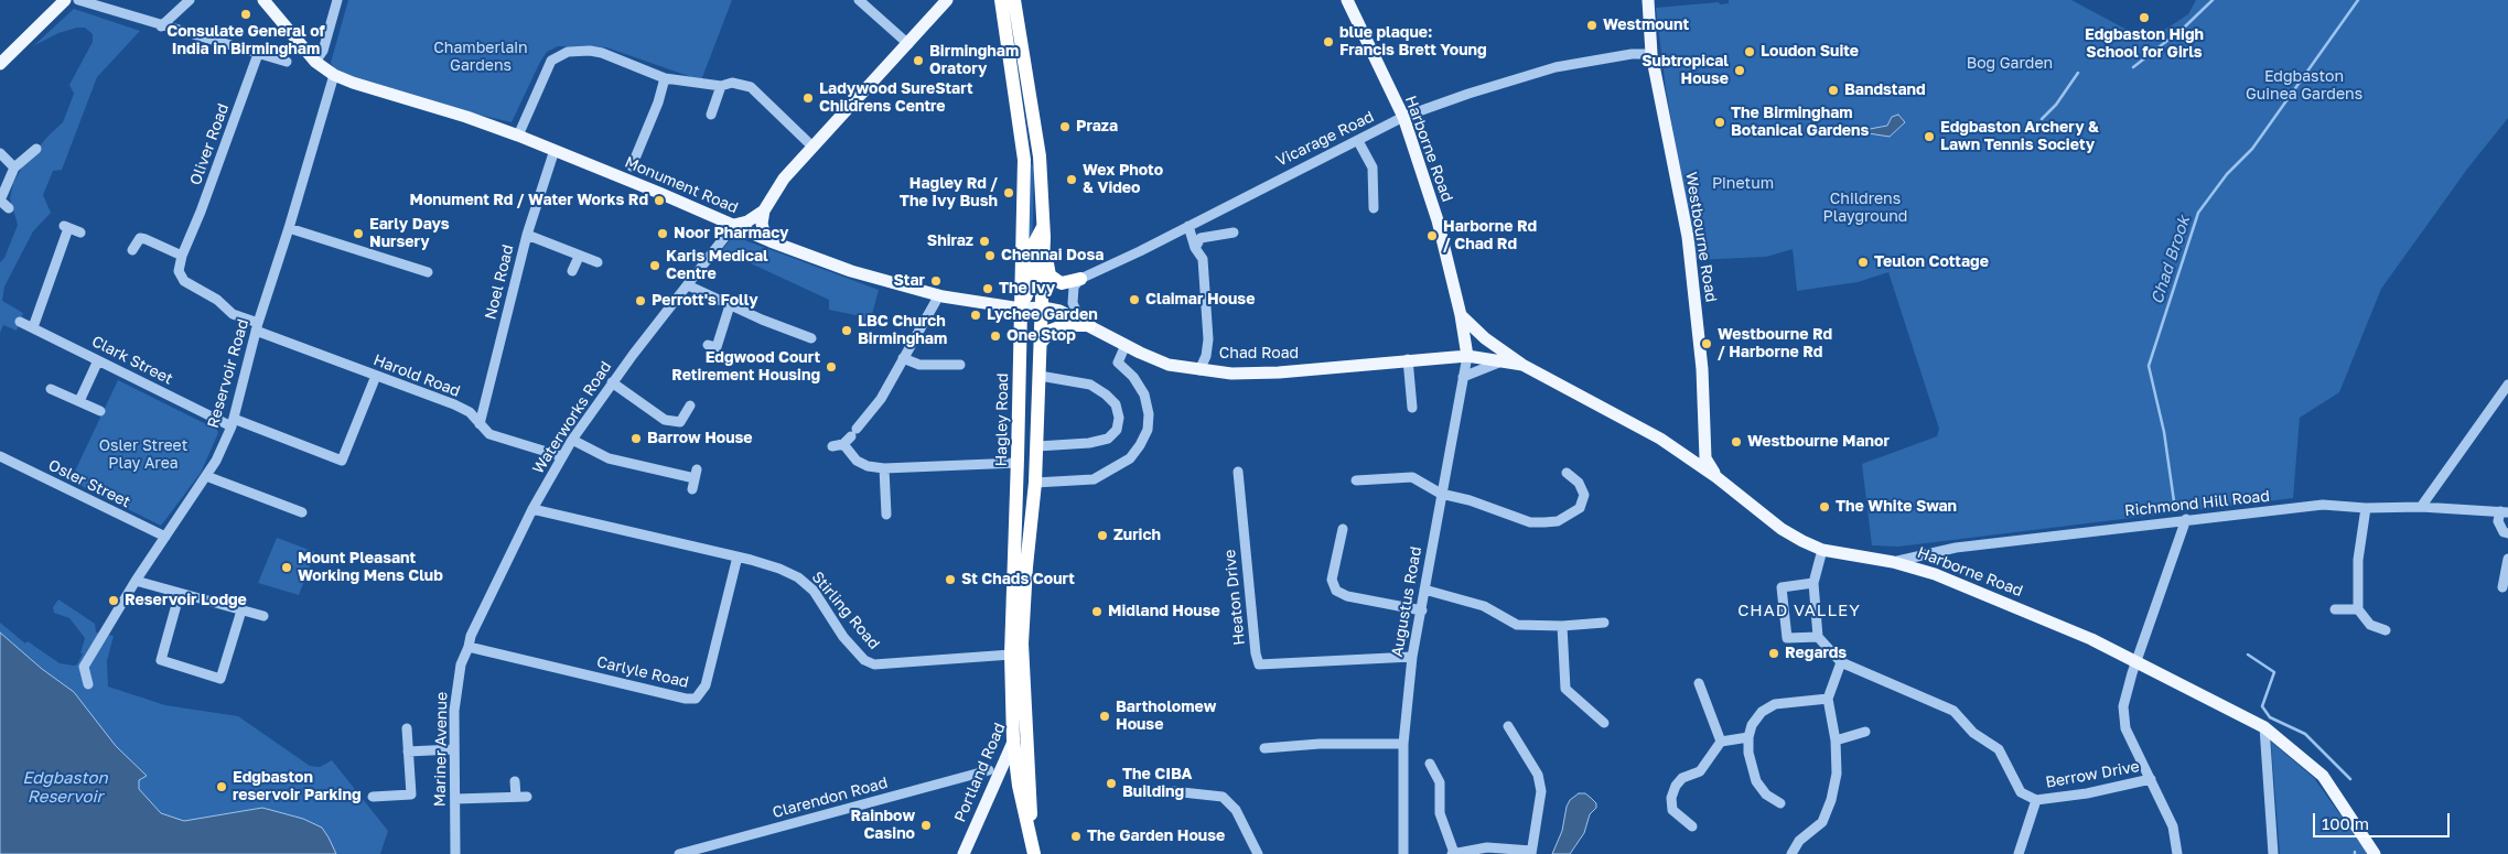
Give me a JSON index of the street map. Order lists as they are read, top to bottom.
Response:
{
  "streets": {
    "highway": ["Hagley Road"],
    "main road": [
      "Harborne Road",
      "Monument Road",
      "Westbourne Road",
      "Chad Road",
      "Portland Road"
    ],
    "street": [
      "Vicarage Road",
      "Oliver Road",
      "Noel Road",
      "Clark Street",
      "Reservoir Road",
      "Harold Road",
      "Waterworks Road",
      "Osler Street",
      "Richmond Hill Road",
      "Heaton Drive",
      "Augustus Road",
      "Stirling Road",
      "Carlyle Road",
      "Mariner Avenue",
      "Berrow Drive",
      "Clarendon Road"
    ]
  },
  "crossings": [
    ["Vicarage Road", "Harborne Road"],
    ["Vicarage Road", "Westbourne Road"],
    ["Oliver Road", "Harold Road"],
    ["Harborne Road", "Westbourne Road"],
    ["Harborne Road", "Chad Road"],
    ["Harborne Road", "Richmond Hill Road"],
    ["Harborne Road", "Augustus Road"],
    ["Monument Road", "Noel Road"],
    ["Monument Road", "Chad Road"],
    ["Monument Road", "Reservoir Road"],
    ["Monument Road", "Waterworks Road"],
    ["Monument Road", "Hagley Road"],
    ["Noel Road", "Harold Road"],
    ["Chad Road", "Hagley Road"],
    ["Chad Road", "Augustus Road"],
    ["Clark Street", "Reservoir Road"],
    ["Clark Street", "Harold Road"],
    ["Reservoir Road", "Harold Road"],
    ["Reservoir Road", "Osler Street"],
    ["Harold Road", "Waterworks Road"],
    ["Waterworks Road", "Stirling Road"],
    ["Waterworks Road", "Carlyle Road"],
    ["Waterworks Road", "Mariner Avenue"],
    ["Hagley Road", "Stirling Road"],
    ["Hagley Road", "Portland Road"],
    ["Heaton Drive", "Augustus Road"],
    ["Stirling Road", "Carlyle Road"],
    ["Carlyle Road", "Mariner Avenue"]
  ],
  "districts": ["CHAD VALLEY"],
  "water": ["Chad Brook", "Edgbaston Reservoir"],
  "parks": [
    "Chamberlain Gardens",
    "Bog Garden",
    "Edgbaston Guinea Gardens",
    "Pinetum",
    "Childrens Playground",
    "Osler Street Play Area"
  ],
  "places": [
    "Consulate General of India in Birmingham",
    "Edgbaston High School for Girls",
    "Westmount",
    "blue plaque: Francis Brett Young",
    "Loudon Suite",
    "Birmingham Oratory",
    "Subtropical House",
    "Bandstand",
    "Ladywood SureStart Childrens Centre",
    "The Birmingham Botanical Gardens",
    "Praza",
    "Edgbaston Archery & Lawn Tennis Society",
    "Wex Photo & Video",
    "Hagley Rd / The Ivy Bush",
    "Monument Rd / Water Works Rd",
    "Early Days Nursery",
    "Noor Pharmacy",
    "Harborne Rd / Chad Rd",
    "Shiraz",
    "Chennai Dosa",
    "Teulon Cottage",
    "Karis Medical Centre",
    "Star",
    "The Ivy",
    "Claimar House",
    "Perrott's Folly",
    "Lychee Garden",
    "LBC Church Birmingham",
    "One Stop",
    "Westbourne Rd / Harborne Rd",
    "Edgwood Court Retirement Housing",
    "Barrow House",
    "Westbourne Manor",
    "The White Swan",
    "Zurich",
    "Mount Pleasant Working Mens Club",
    "St Chads Court",
    "Reservoir Lodge",
    "Midland House",
    "Regards",
    "Bartholomew House",
    "The CIBA Building",
    "Edgbaston reservoir Parking",
    "Rainbow Casino",
    "The Garden House"
  ],
  "scale_bar": "100 m"
}
